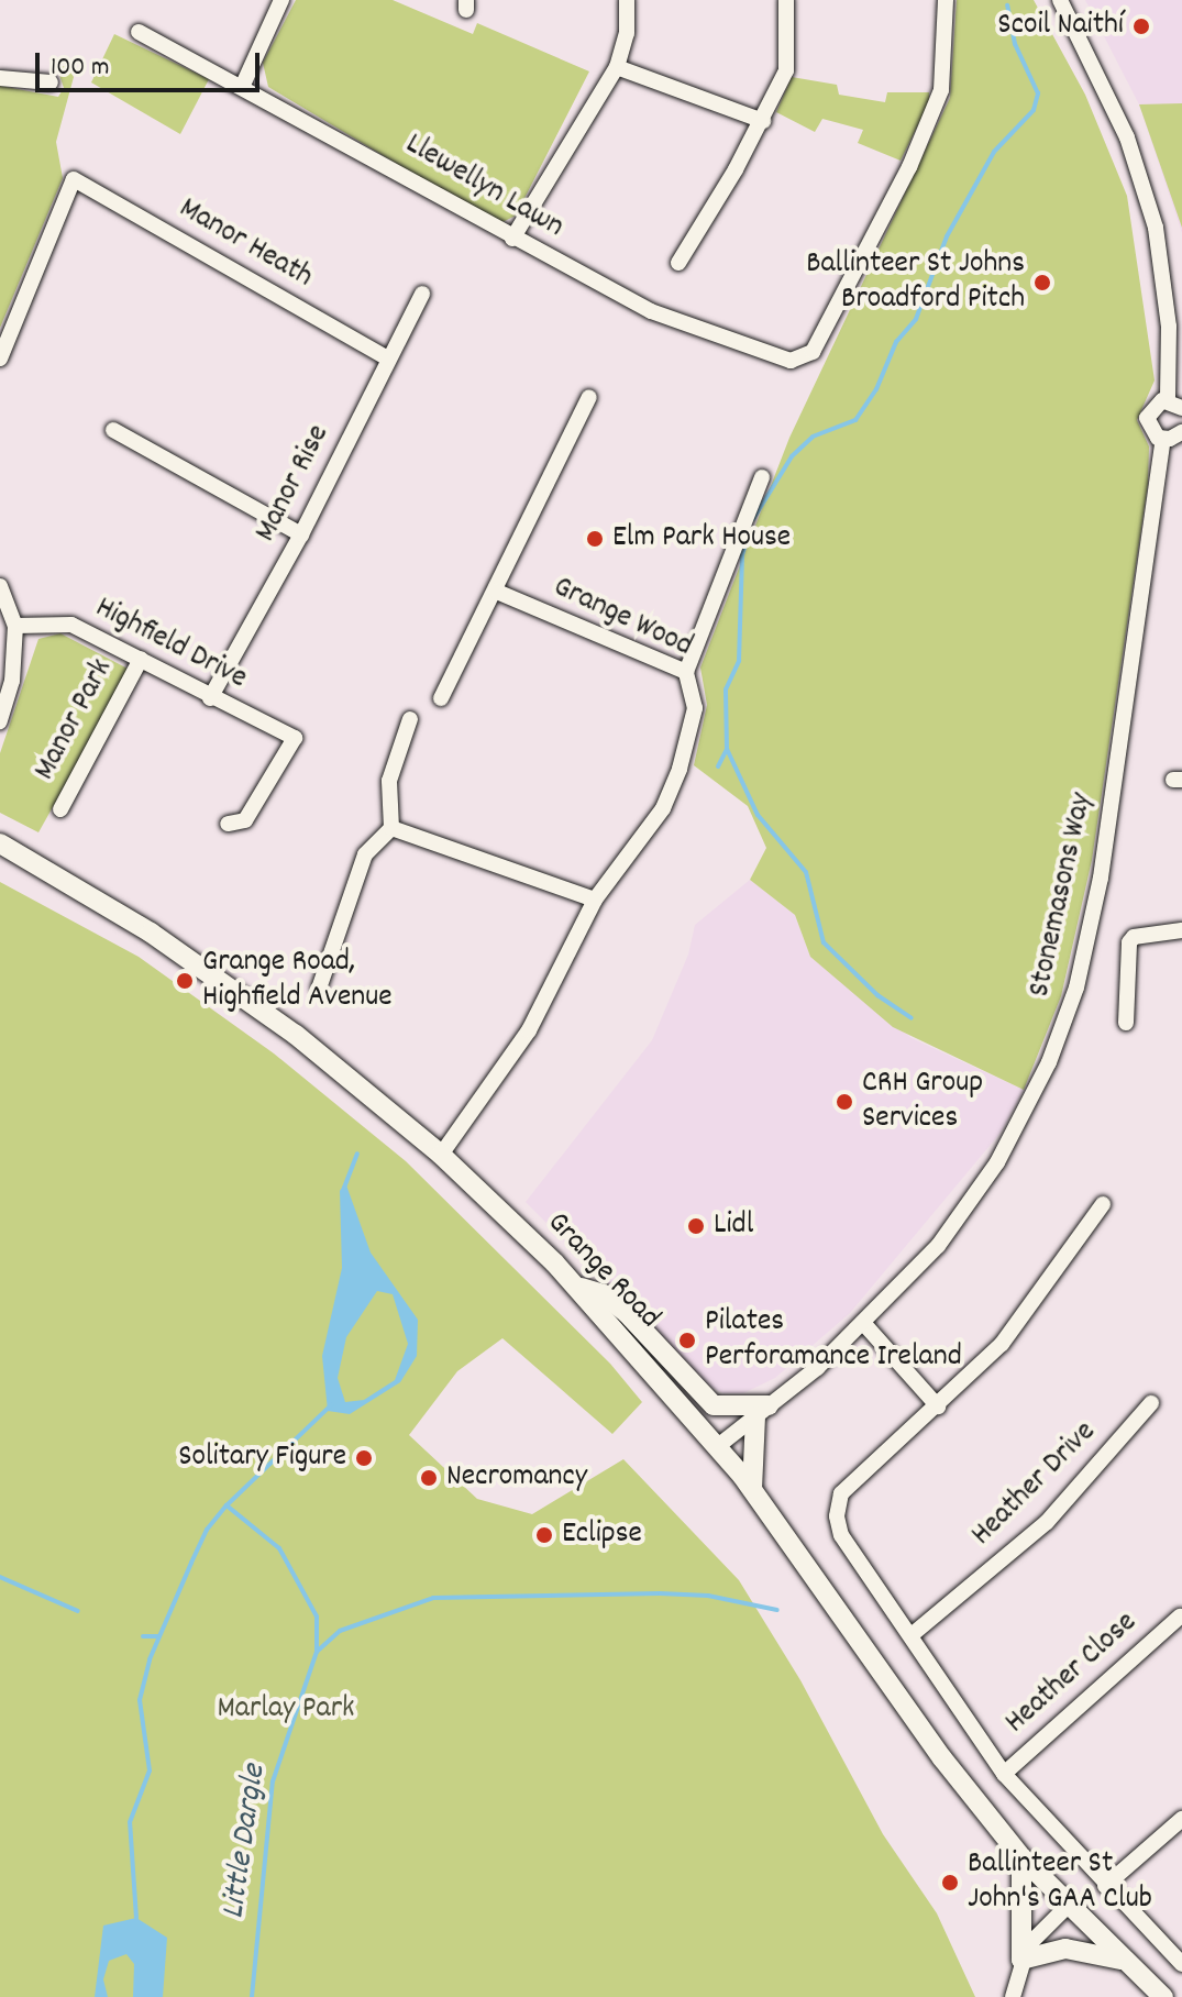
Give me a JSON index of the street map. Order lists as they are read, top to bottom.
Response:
{
  "streets": {
    "main road": ["Grange Road"],
    "street": [
      "Llewellyn Lawn",
      "Manor Heath",
      "Manor Rise",
      "Grange Wood",
      "Highfield Drive",
      "Manor Park",
      "Stonemasons Way",
      "Heather Drive",
      "Heather Close"
    ]
  },
  "crossings": [
    ["Manor Heath", "Manor Rise"],
    ["Manor Rise", "Highfield Drive"],
    ["Grange Wood", "Grange Road"],
    ["Highfield Drive", "Manor Park"],
    ["Stonemasons Way", "Grange Road"]
  ],
  "water": ["Little Dargle"],
  "parks": ["Marlay Park"],
  "places": [
    "Scoil Naithí",
    "Ballinteer St Johns Broadford Pitch",
    "Elm Park House",
    "Grange Road, Highfield Avenue",
    "CRH Group Services",
    "Lidl",
    "Pilates Perforamance Ireland",
    "Solitary Figure",
    "Necromancy",
    "Eclipse",
    "Ballinteer St John's GAA Club"
  ],
  "scale_bar": "100 m"
}
